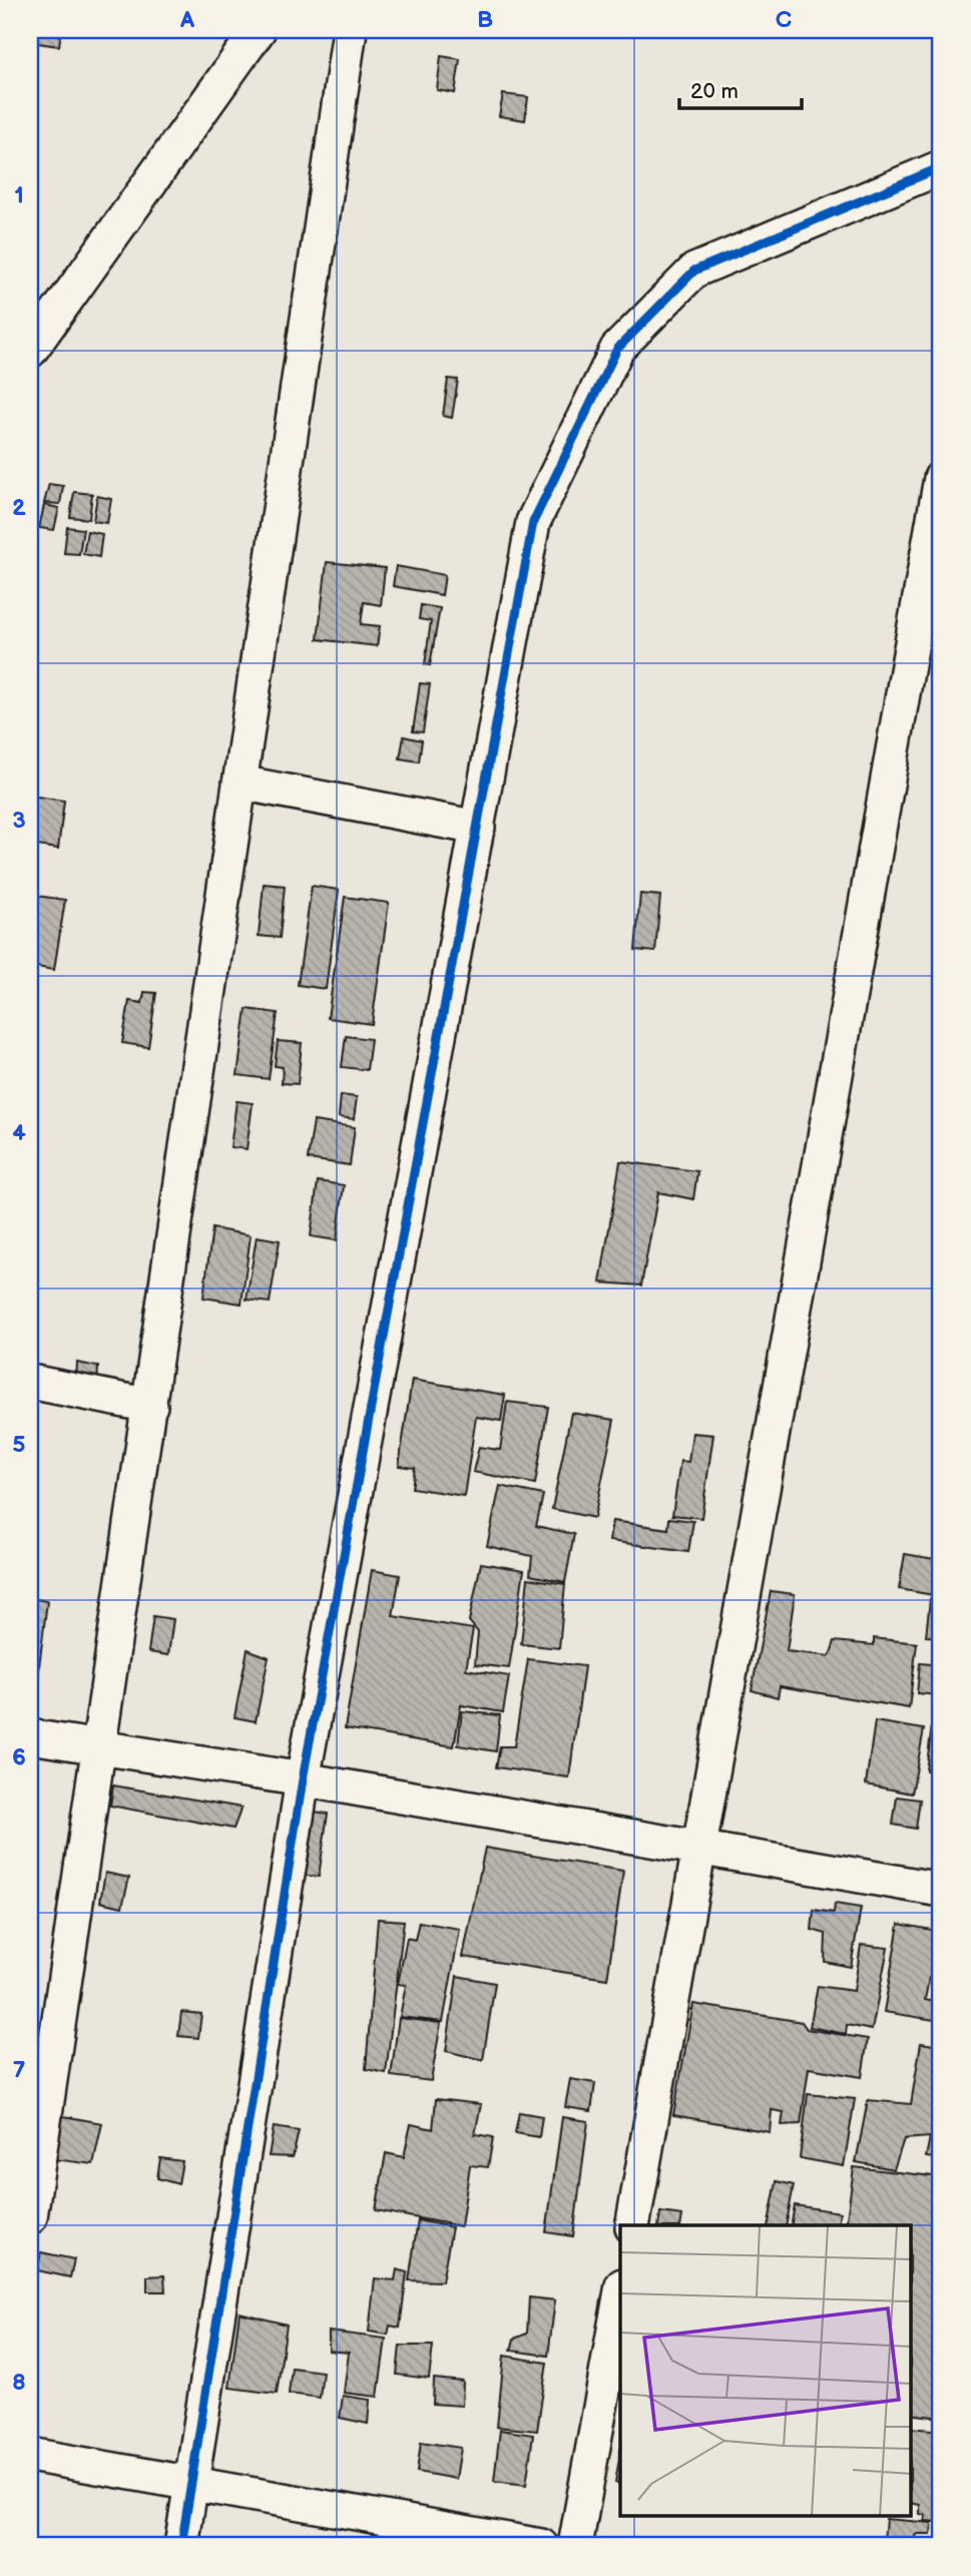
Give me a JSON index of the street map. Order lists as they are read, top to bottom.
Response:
{
  "scale_bar": "20 m",
  "grid": {
    "columns": ["A", "B", "C"],
    "rows": [
      "1",
      "2",
      "3",
      "4",
      "5",
      "6",
      "7",
      "8"
    ]
  }
}
